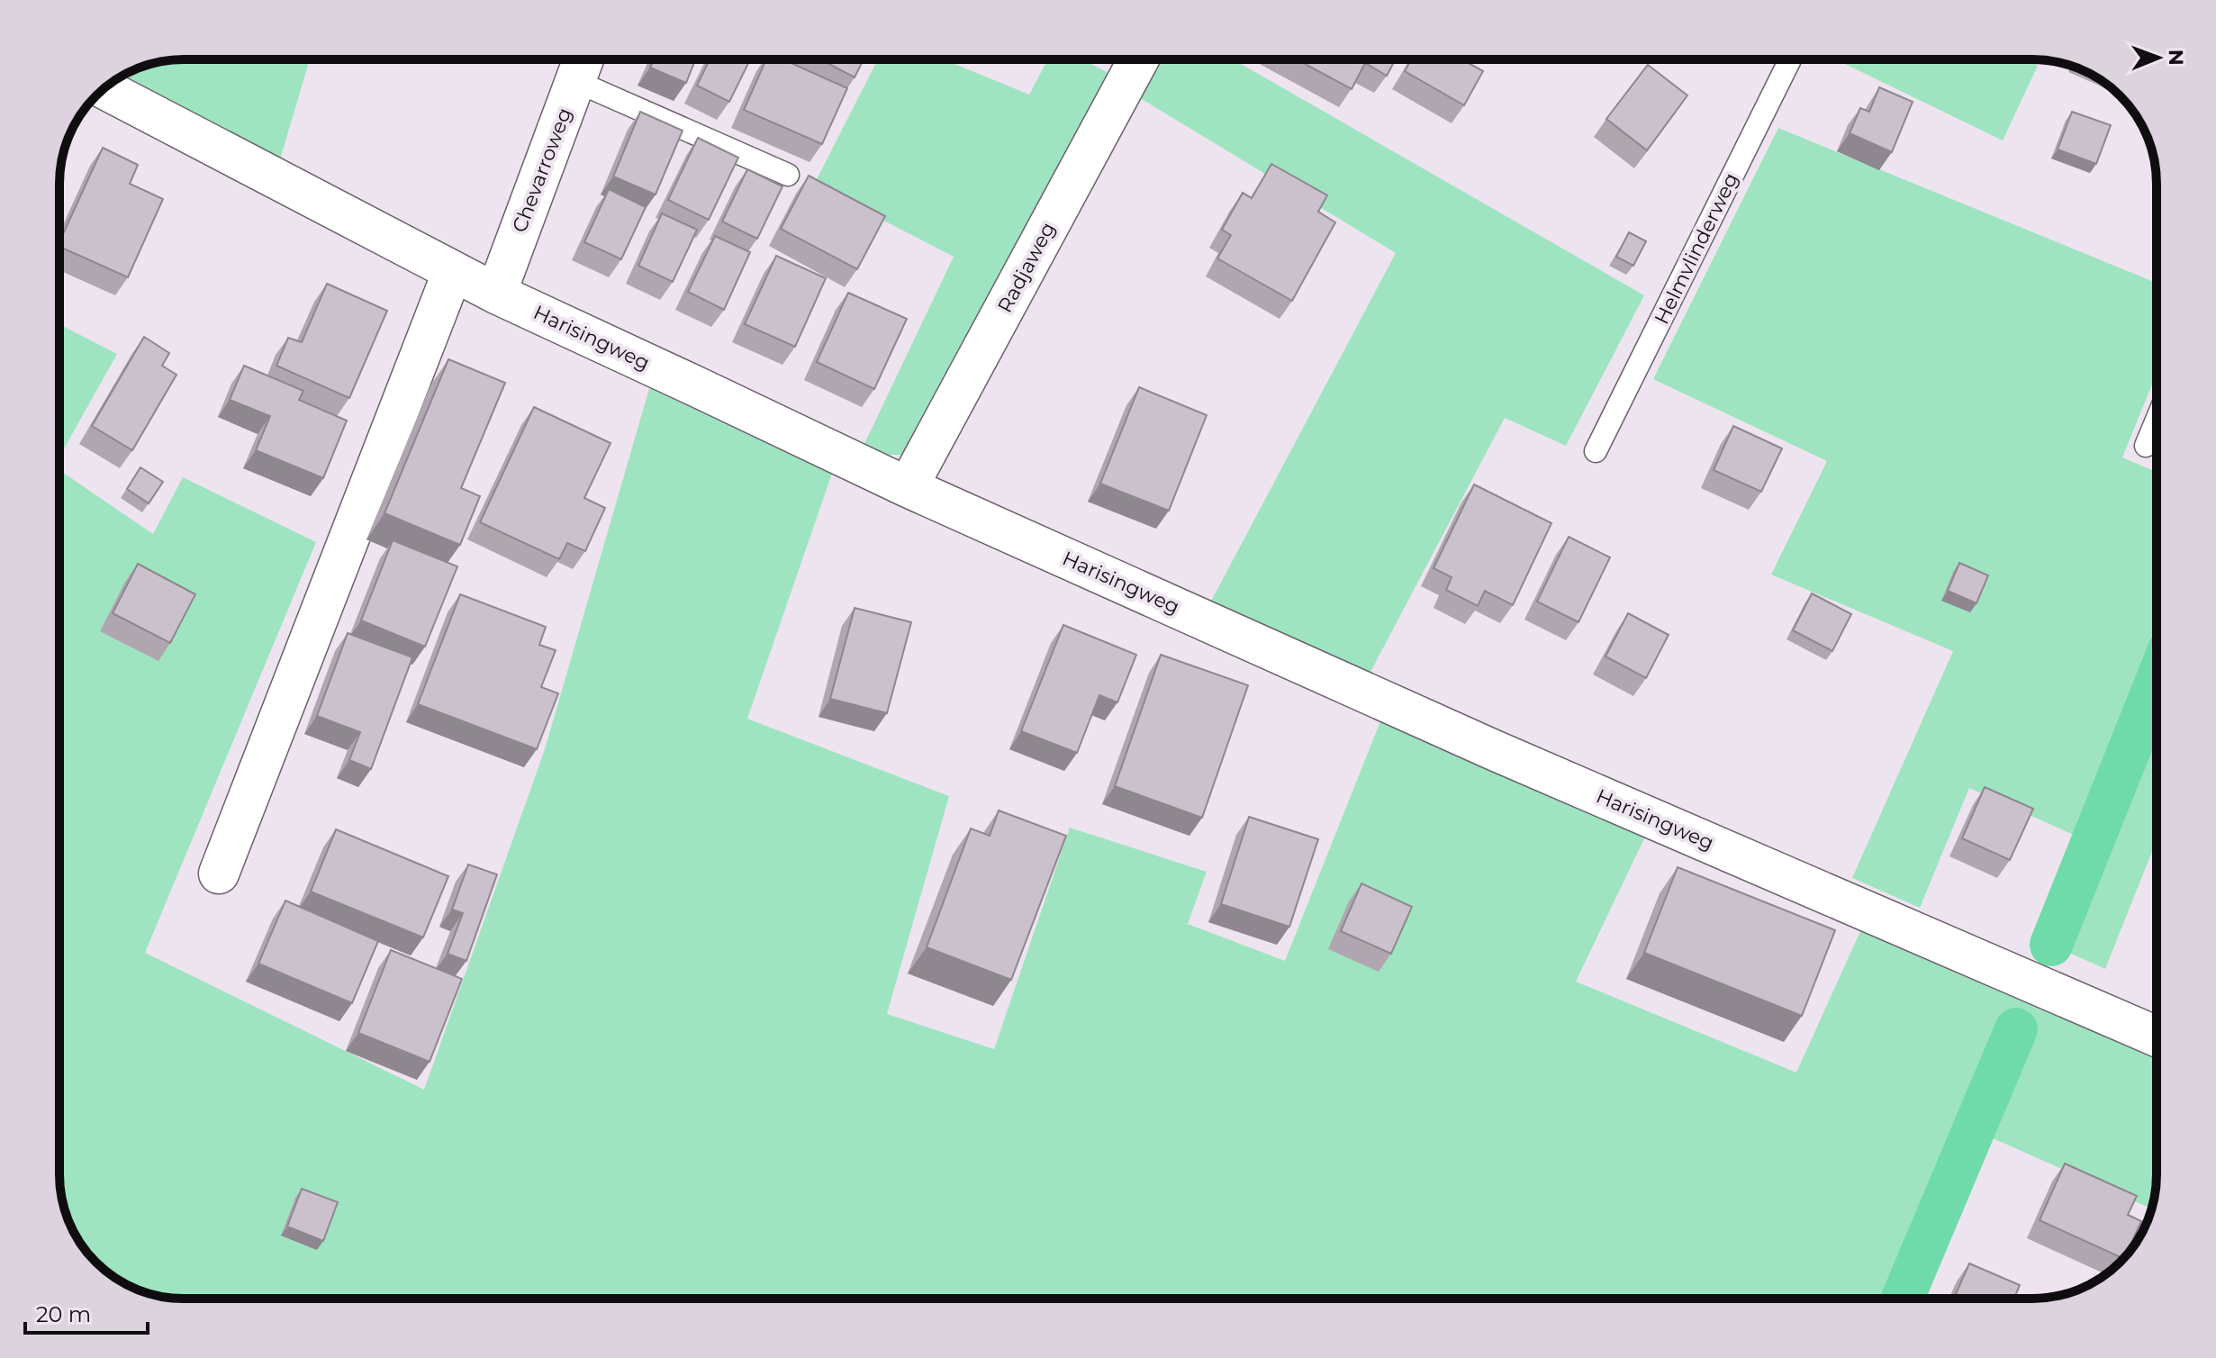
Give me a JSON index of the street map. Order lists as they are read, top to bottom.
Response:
{
  "streets": {
    "street": ["Chevarroweg", "Radjaweg", "Harisingweg"],
    "lane": ["Helmvlinderweg"]
  },
  "crossings": [
    ["Chevarroweg", "Harisingweg"],
    ["Radjaweg", "Harisingweg"]
  ],
  "scale_bar": "20 m",
  "north": "right"
}
